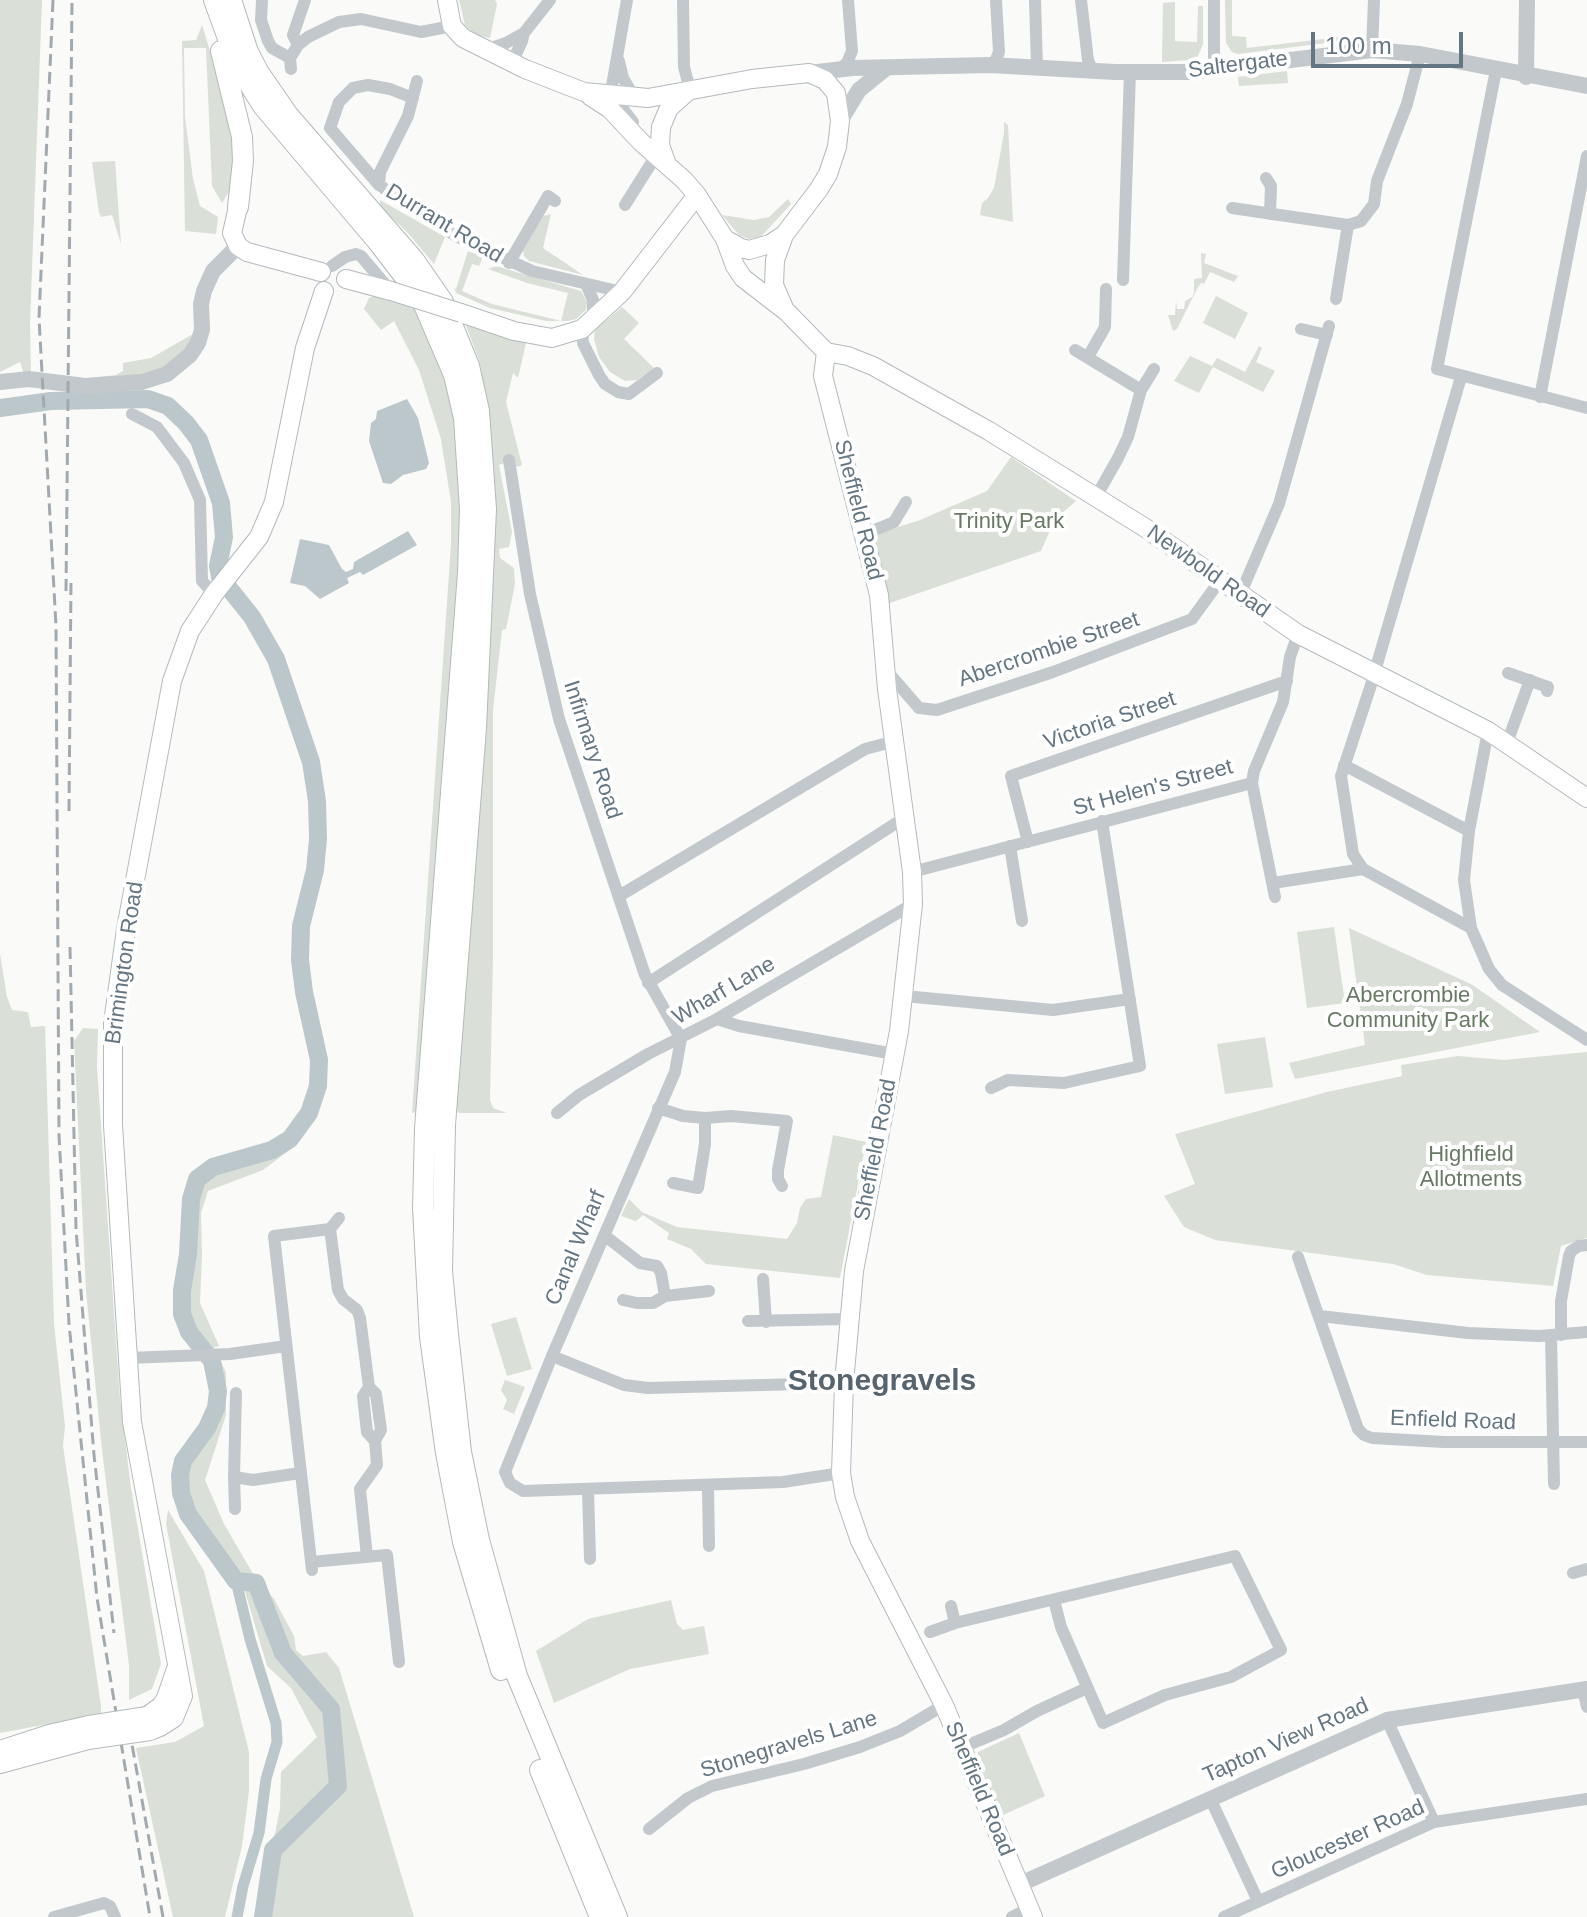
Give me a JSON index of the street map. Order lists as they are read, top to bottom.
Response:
{
  "streets": {
    "main road": [
      "Saltergate",
      "Sheffield Road",
      "Newbold Road",
      "Brimington Road"
    ],
    "street": [
      "Durrant Road",
      "Abercrombie Street",
      "Victoria Street",
      "Infirmary Road",
      "St Helen's Street",
      "Wharf Lane",
      "Canal Wharf",
      "Enfield Road",
      "Tapton View Road",
      "Stonegravels Lane",
      "Gloucester Road"
    ]
  },
  "crossings": [
    ["Sheffield Road", "Newbold Road"],
    ["Sheffield Road", "Abercrombie Street"],
    ["Sheffield Road", "St Helen's Street"],
    ["Sheffield Road", "Wharf Lane"],
    ["Sheffield Road", "Tapton View Road"],
    ["Sheffield Road", "Stonegravels Lane"],
    ["Newbold Road", "Abercrombie Street"],
    ["Newbold Road", "St Helen's Street"],
    ["Victoria Street", "St Helen's Street"],
    ["Infirmary Road", "Wharf Lane"],
    ["Infirmary Road", "Canal Wharf"],
    ["Wharf Lane", "Canal Wharf"]
  ],
  "districts": ["Stonegravels"],
  "parks": ["Trinity Park", "Abercrombie Community Park", "Highfield Allotments"],
  "scale_bar": "100 m"
}
